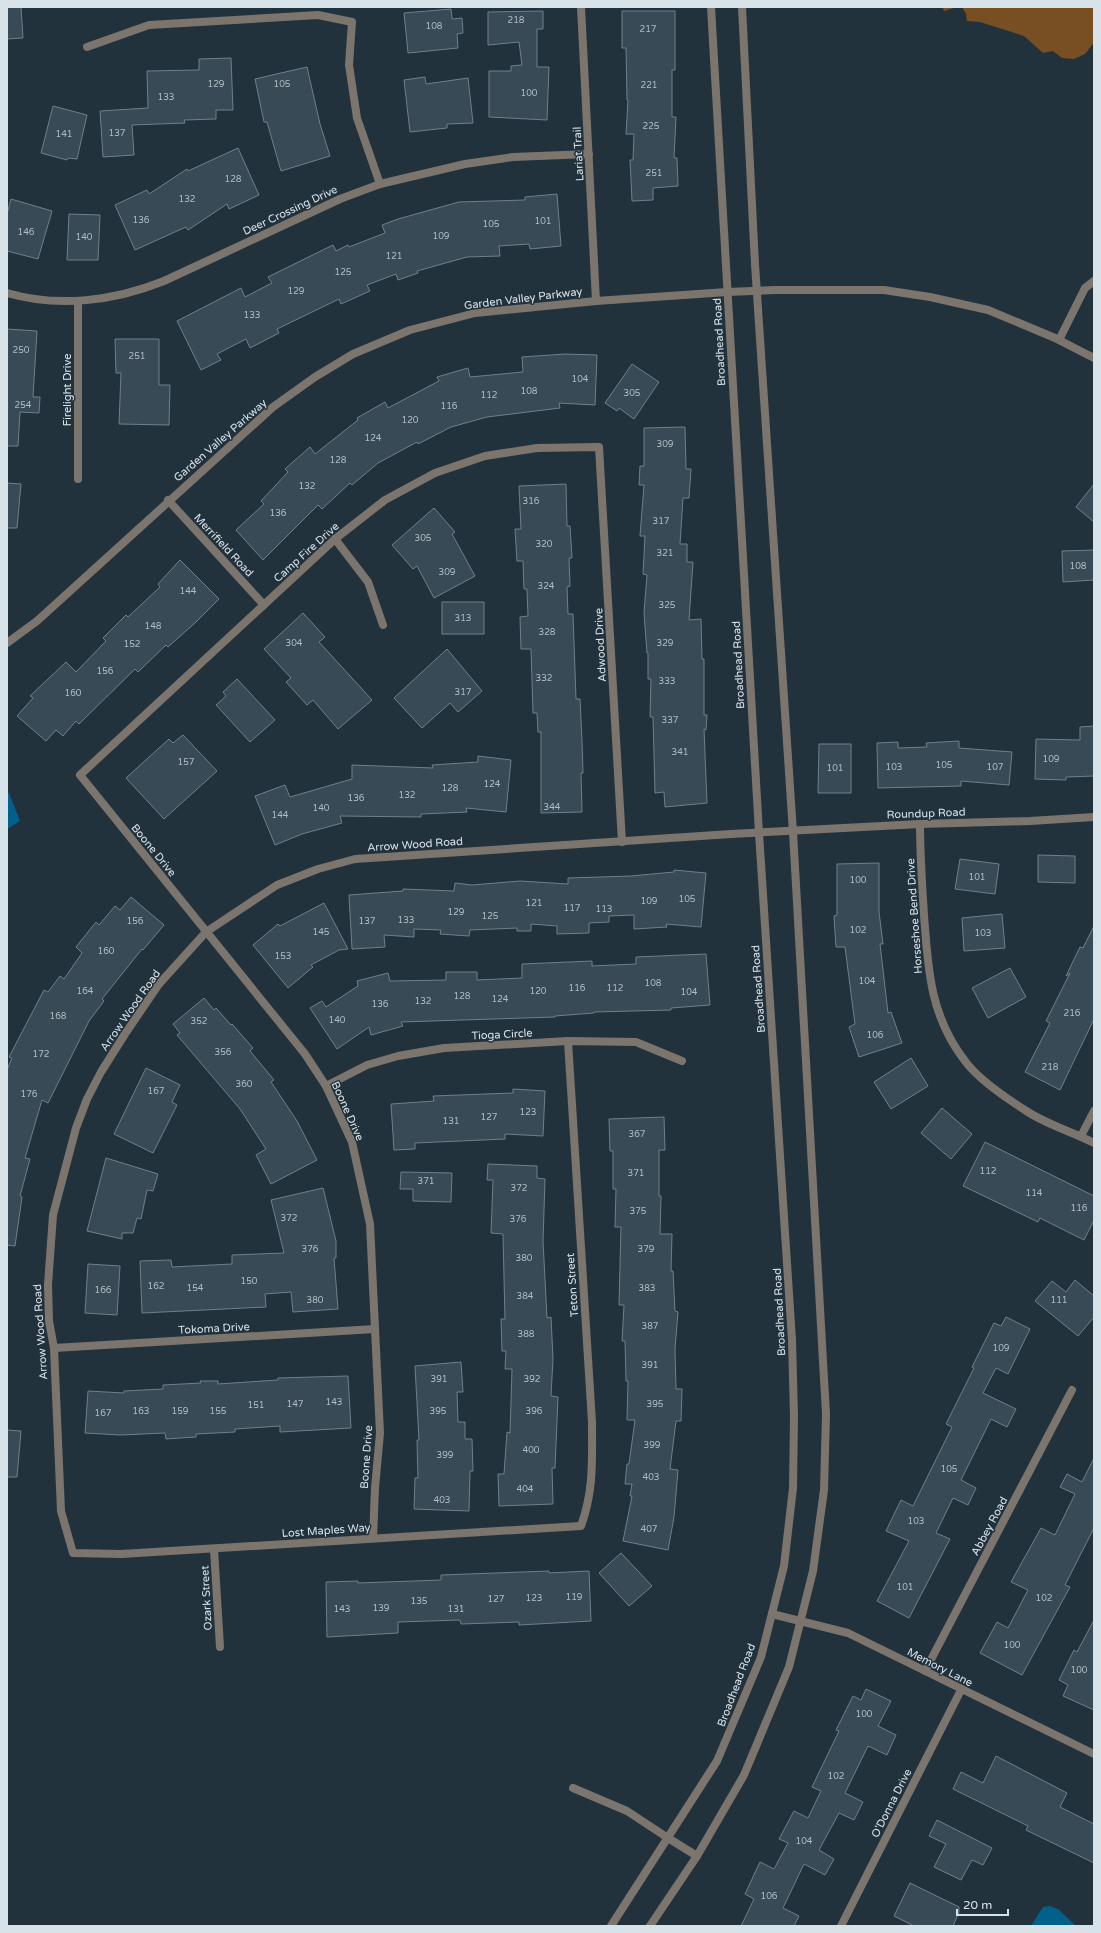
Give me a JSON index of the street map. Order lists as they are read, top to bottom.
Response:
{
  "streets": {
    "street": [
      "Lariat Trail",
      "Deer Crossing Drive",
      "Garden Valley Parkway",
      "Broadhead Road",
      "Firelight Drive",
      "Merrifield Road",
      "Camp Fire Drive",
      "Adwood Drive",
      "Roundup Road",
      "Arrow Wood Road",
      "Boone Drive",
      "Horseshoe Bend Drive",
      "Tioga Circle",
      "Teton Street",
      "Tokoma Drive",
      "Abbey Road",
      "Lost Maples Way",
      "Ozark Street",
      "Memory Lane",
      "O'Donna Drive"
    ]
  },
  "crossings": [
    ["Lariat Trail", "Deer Crossing Drive"],
    ["Lariat Trail", "Garden Valley Parkway"],
    ["Deer Crossing Drive", "Firelight Drive"],
    ["Garden Valley Parkway", "Broadhead Road"],
    ["Garden Valley Parkway", "Merrifield Road"],
    ["Broadhead Road", "Roundup Road"],
    ["Broadhead Road", "Arrow Wood Road"],
    ["Broadhead Road", "Memory Lane"],
    ["Merrifield Road", "Camp Fire Drive"],
    ["Camp Fire Drive", "Adwood Drive"],
    ["Camp Fire Drive", "Boone Drive"],
    ["Adwood Drive", "Arrow Wood Road"],
    ["Roundup Road", "Arrow Wood Road"],
    ["Roundup Road", "Horseshoe Bend Drive"],
    ["Arrow Wood Road", "Boone Drive"],
    ["Arrow Wood Road", "Tokoma Drive"],
    ["Arrow Wood Road", "Lost Maples Way"],
    ["Boone Drive", "Tioga Circle"],
    ["Boone Drive", "Tokoma Drive"],
    ["Boone Drive", "Lost Maples Way"],
    ["Tioga Circle", "Teton Street"],
    ["Teton Street", "Lost Maples Way"],
    ["Abbey Road", "Memory Lane"],
    ["Lost Maples Way", "Ozark Street"],
    ["Memory Lane", "O'Donna Drive"]
  ],
  "house_numbers": [
    "218",
    "108",
    "217",
    "129",
    "105",
    "221",
    "100",
    "133",
    "225",
    "137",
    "141",
    "251",
    "128",
    "132",
    "136",
    "101",
    "105",
    "146",
    "109",
    "140",
    "121",
    "125",
    "129",
    "133",
    "250",
    "251",
    "104",
    "108",
    "305",
    "112",
    "254",
    "116",
    "120",
    "124",
    "309",
    "128",
    "132",
    "316",
    "136",
    "317",
    "305",
    "320",
    "321",
    "108",
    "309",
    "324",
    "144",
    "325",
    "313",
    "148",
    "328",
    "304",
    "329",
    "152",
    "156",
    "332",
    "333",
    "317",
    "160",
    "337",
    "341",
    "109",
    "157",
    "105",
    "103",
    "107",
    "101",
    "124",
    "128",
    "132",
    "136",
    "344",
    "140",
    "144",
    "101",
    "100",
    "105",
    "109",
    "121",
    "117",
    "113",
    "129",
    "125",
    "133",
    "156",
    "137",
    "102",
    "145",
    "103",
    "160",
    "153",
    "104",
    "108",
    "116",
    "112",
    "164",
    "120",
    "104",
    "128",
    "124",
    "132",
    "136",
    "216",
    "168",
    "140",
    "352",
    "106",
    "356",
    "172",
    "218",
    "360",
    "167",
    "176",
    "123",
    "127",
    "131",
    "367",
    "112",
    "371",
    "371",
    "372",
    "114",
    "116",
    "375",
    "372",
    "376",
    "376",
    "379",
    "380",
    "150",
    "162",
    "154",
    "383",
    "166",
    "384",
    "380",
    "111",
    "387",
    "388",
    "109",
    "391",
    "391",
    "392",
    "143",
    "147",
    "395",
    "151",
    "163",
    "159",
    "155",
    "395",
    "396",
    "167",
    "399",
    "400",
    "399",
    "105",
    "403",
    "404",
    "403",
    "103",
    "407",
    "101",
    "119",
    "123",
    "102",
    "127",
    "135",
    "139",
    "143",
    "131",
    "100",
    "100",
    "100",
    "102",
    "104",
    "106"
  ],
  "scale_bar": "20 m"
}
